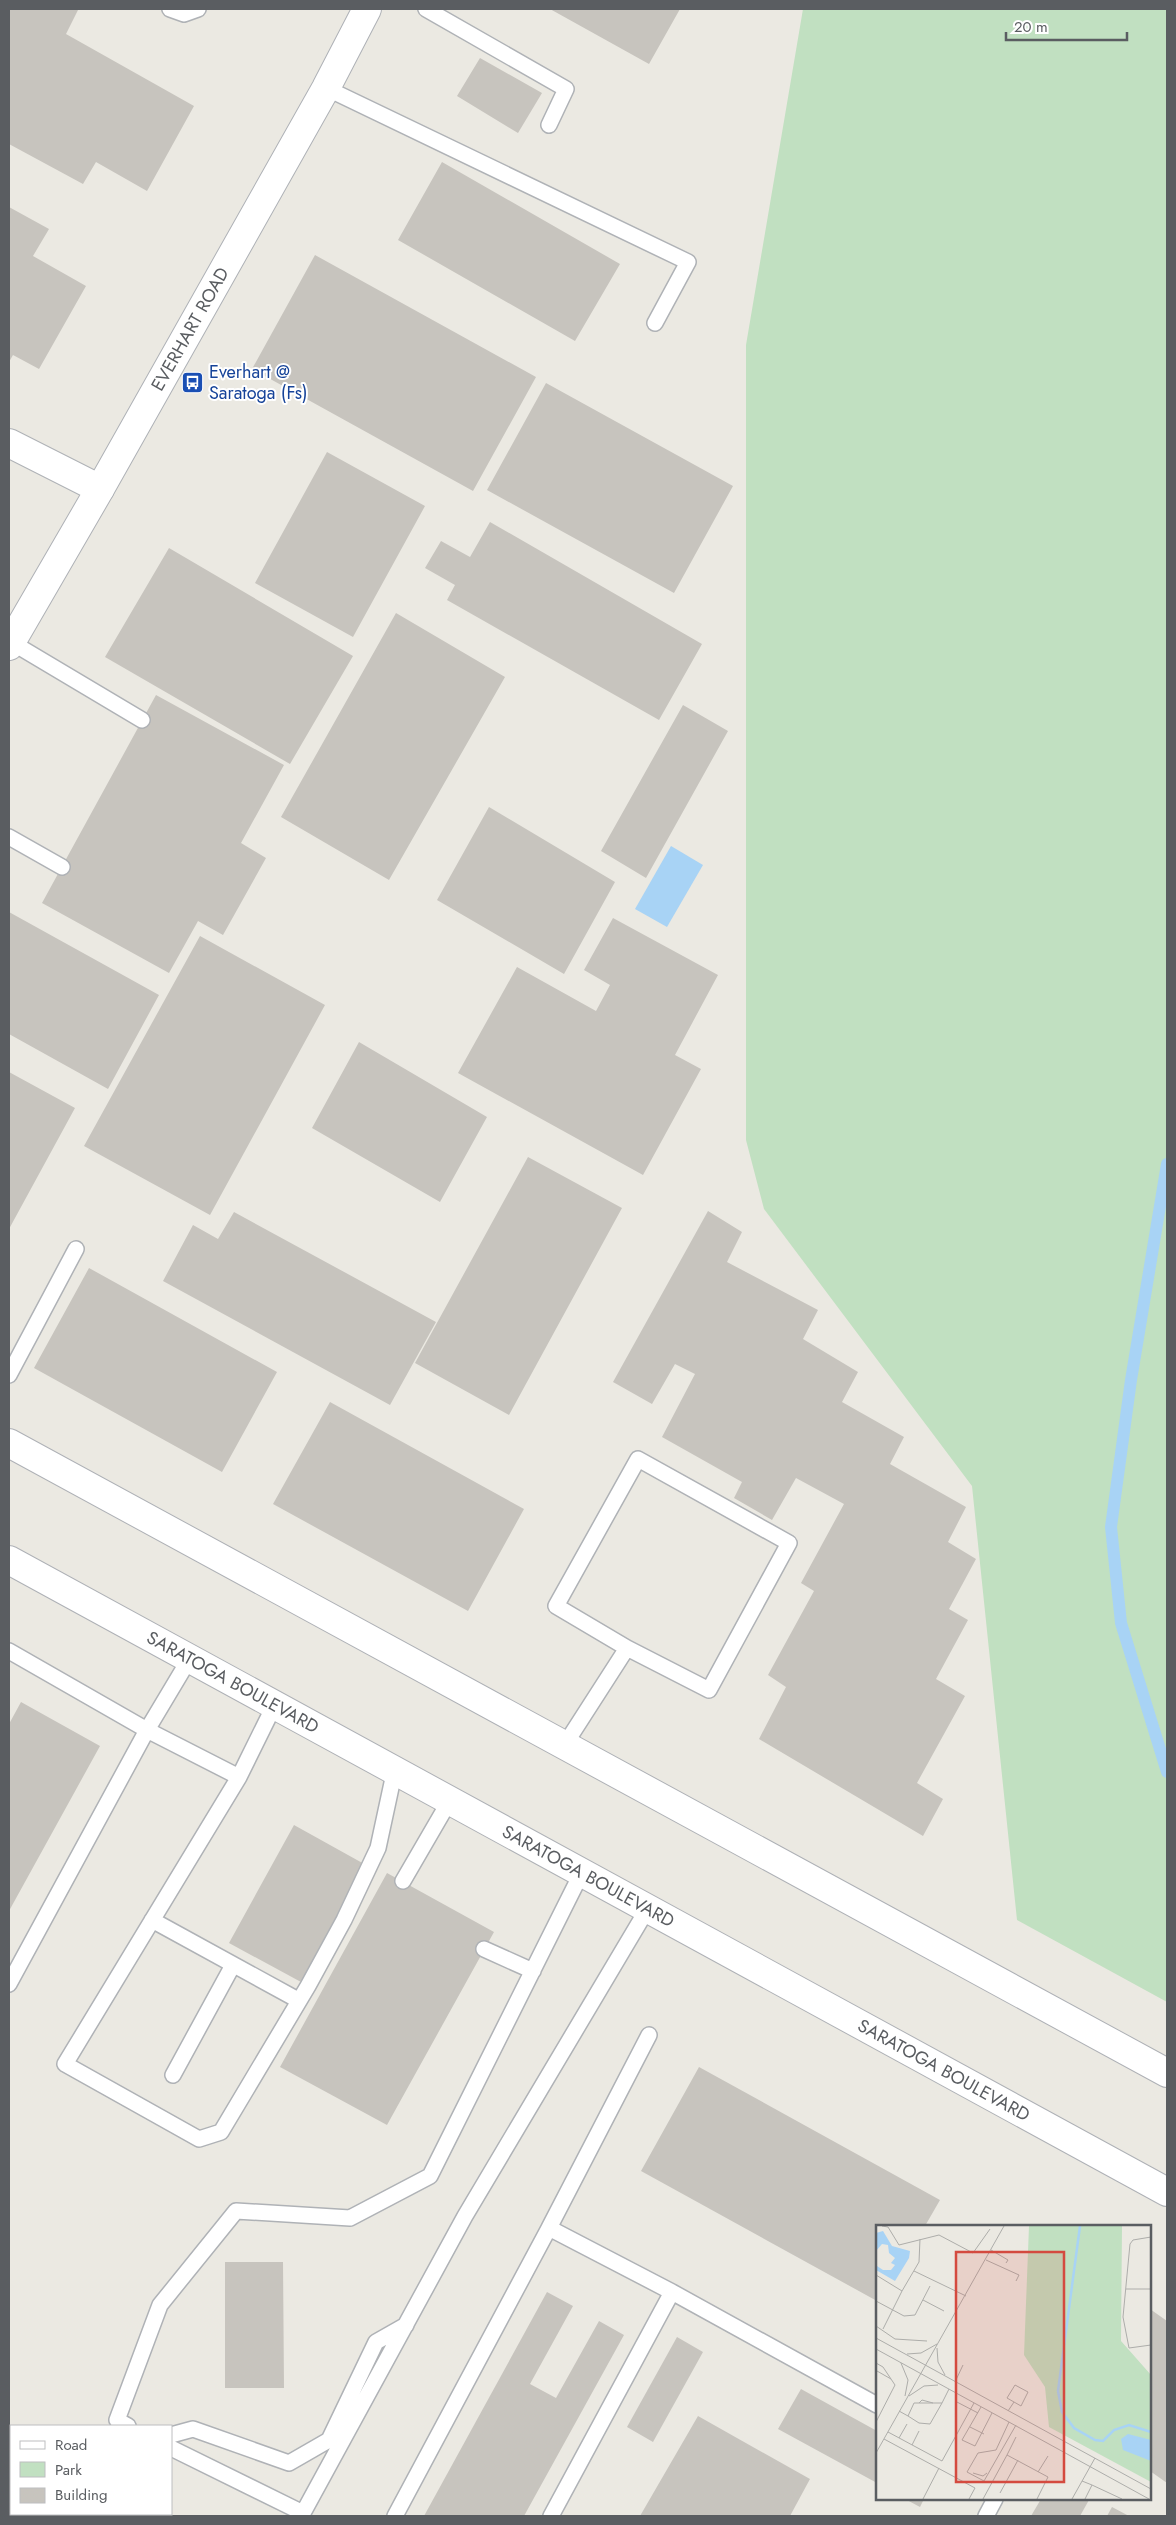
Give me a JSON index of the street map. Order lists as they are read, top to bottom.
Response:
{
  "streets": {
    "main road": ["EVERHART ROAD", "SARATOGA BOULEVARD"]
  },
  "places": {
    "bus stop": ["Everhart @ Saratoga (Fs)"]
  },
  "legend": ["Road", "Park", "Building"],
  "scale_bar": "20 m"
}
